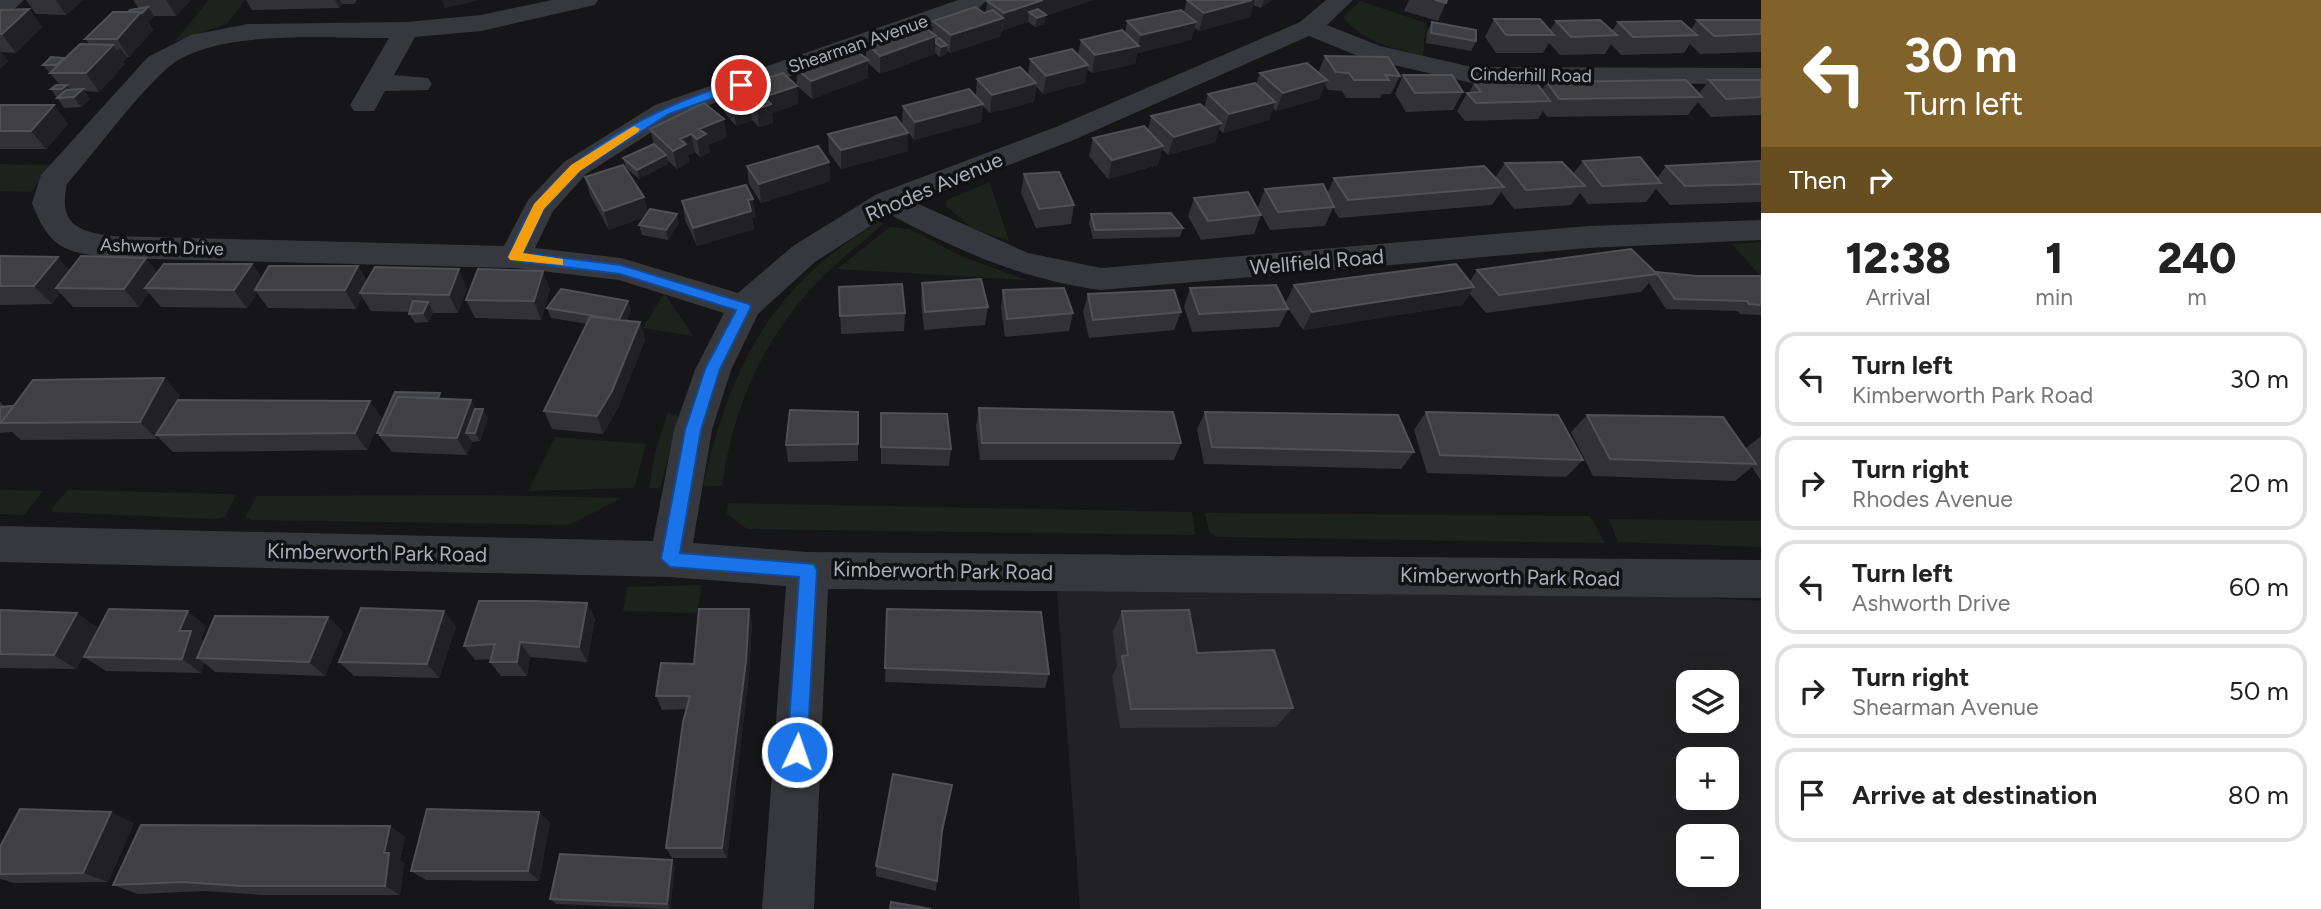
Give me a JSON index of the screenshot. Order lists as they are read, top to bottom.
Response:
{
  "streets": {
    "street": [
      "Shearman Avenue",
      "Cinderhill Road",
      "Rhodes Avenue",
      "Ashworth Drive",
      "Wellfield Road",
      "Kimberworth Park Road"
    ]
  },
  "crossings": [
    ["Shearman Avenue", "Ashworth Drive"],
    ["Cinderhill Road", "Rhodes Avenue"],
    ["Rhodes Avenue", "Ashworth Drive"],
    ["Rhodes Avenue", "Wellfield Road"],
    ["Rhodes Avenue", "Kimberworth Park Road"]
  ],
  "page": {
    "turn": ["30 m", "Turn left"],
    "then": "Then",
    "eta": [
      "12:38",
      "Arrival",
      "1",
      "min",
      "240",
      "m"
    ],
    "list": [
      {
        "name": "Turn left",
        "note": "Kimberworth Park Road",
        "value": "30 m"
      },
      {
        "name": "Turn right",
        "note": "Rhodes Avenue",
        "value": "20 m"
      },
      {
        "name": "Turn left",
        "note": "Ashworth Drive",
        "value": "60 m"
      },
      {
        "name": "Turn right",
        "note": "Shearman Avenue",
        "value": "50 m"
      },
      {
        "name": "Arrive at destination",
        "value": "80 m"
      }
    ],
    "map_buttons": ["+", "−"]
  }
}
